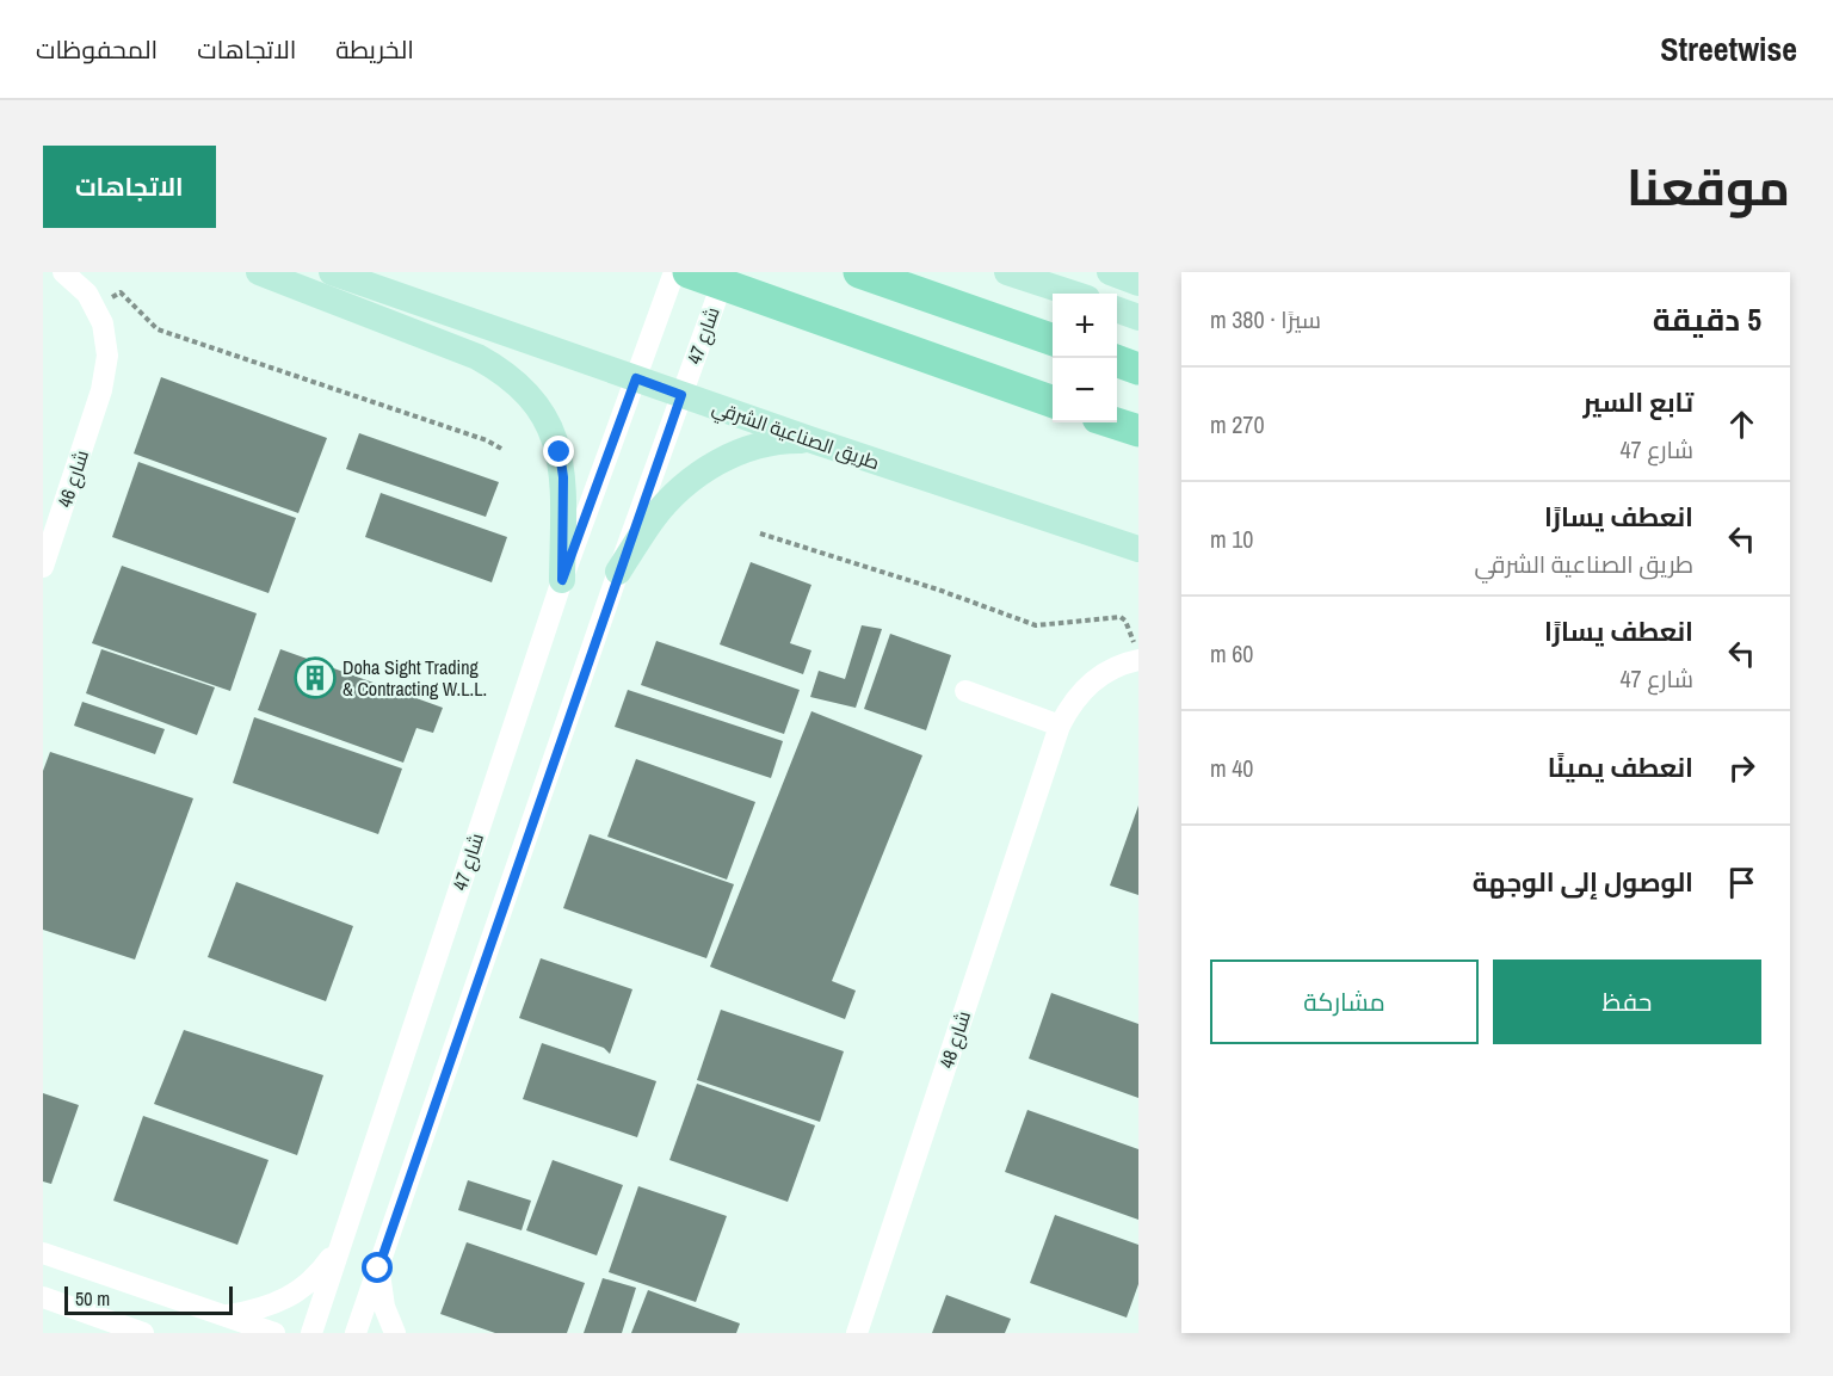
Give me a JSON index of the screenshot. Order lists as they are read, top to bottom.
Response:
{
  "streets": {
    "main road": ["طريق الصناعية الشرقي"],
    "street": ["شارع 47", "شارع 46", "شارع 48"]
  },
  "crossings": [
    ["شارع 47", "طريق الصناعية الشرقي"]
  ],
  "places": {
    "building": ["Doha Sight Trading & Contracting W.L.L."]
  },
  "scale_bar": "50 m",
  "page": {
    "header": "Streetwise",
    "nav": ["الخريطة", "الاتجاهات", "المحفوظات"],
    "title": "موقعنا",
    "buttons": [
      "الاتجاهات",
      ["حفظ", "مشاركة"]
    ],
    "heading": ["5 دقيقة", "سيرًا · 380 m"],
    "map_buttons": ["+", "−"],
    "list": [
      ["تابع السير", "شارع 47", "270 m"],
      ["انعطف يسارًا", "طريق الصناعية الشرقي", "10 m"],
      ["انعطف يسارًا", "شارع 47", "60 m"],
      ["انعطف يمينًا", "40 m"],
      "الوصول إلى الوجهة"
    ],
    "scale": "50 m"
  }
}
